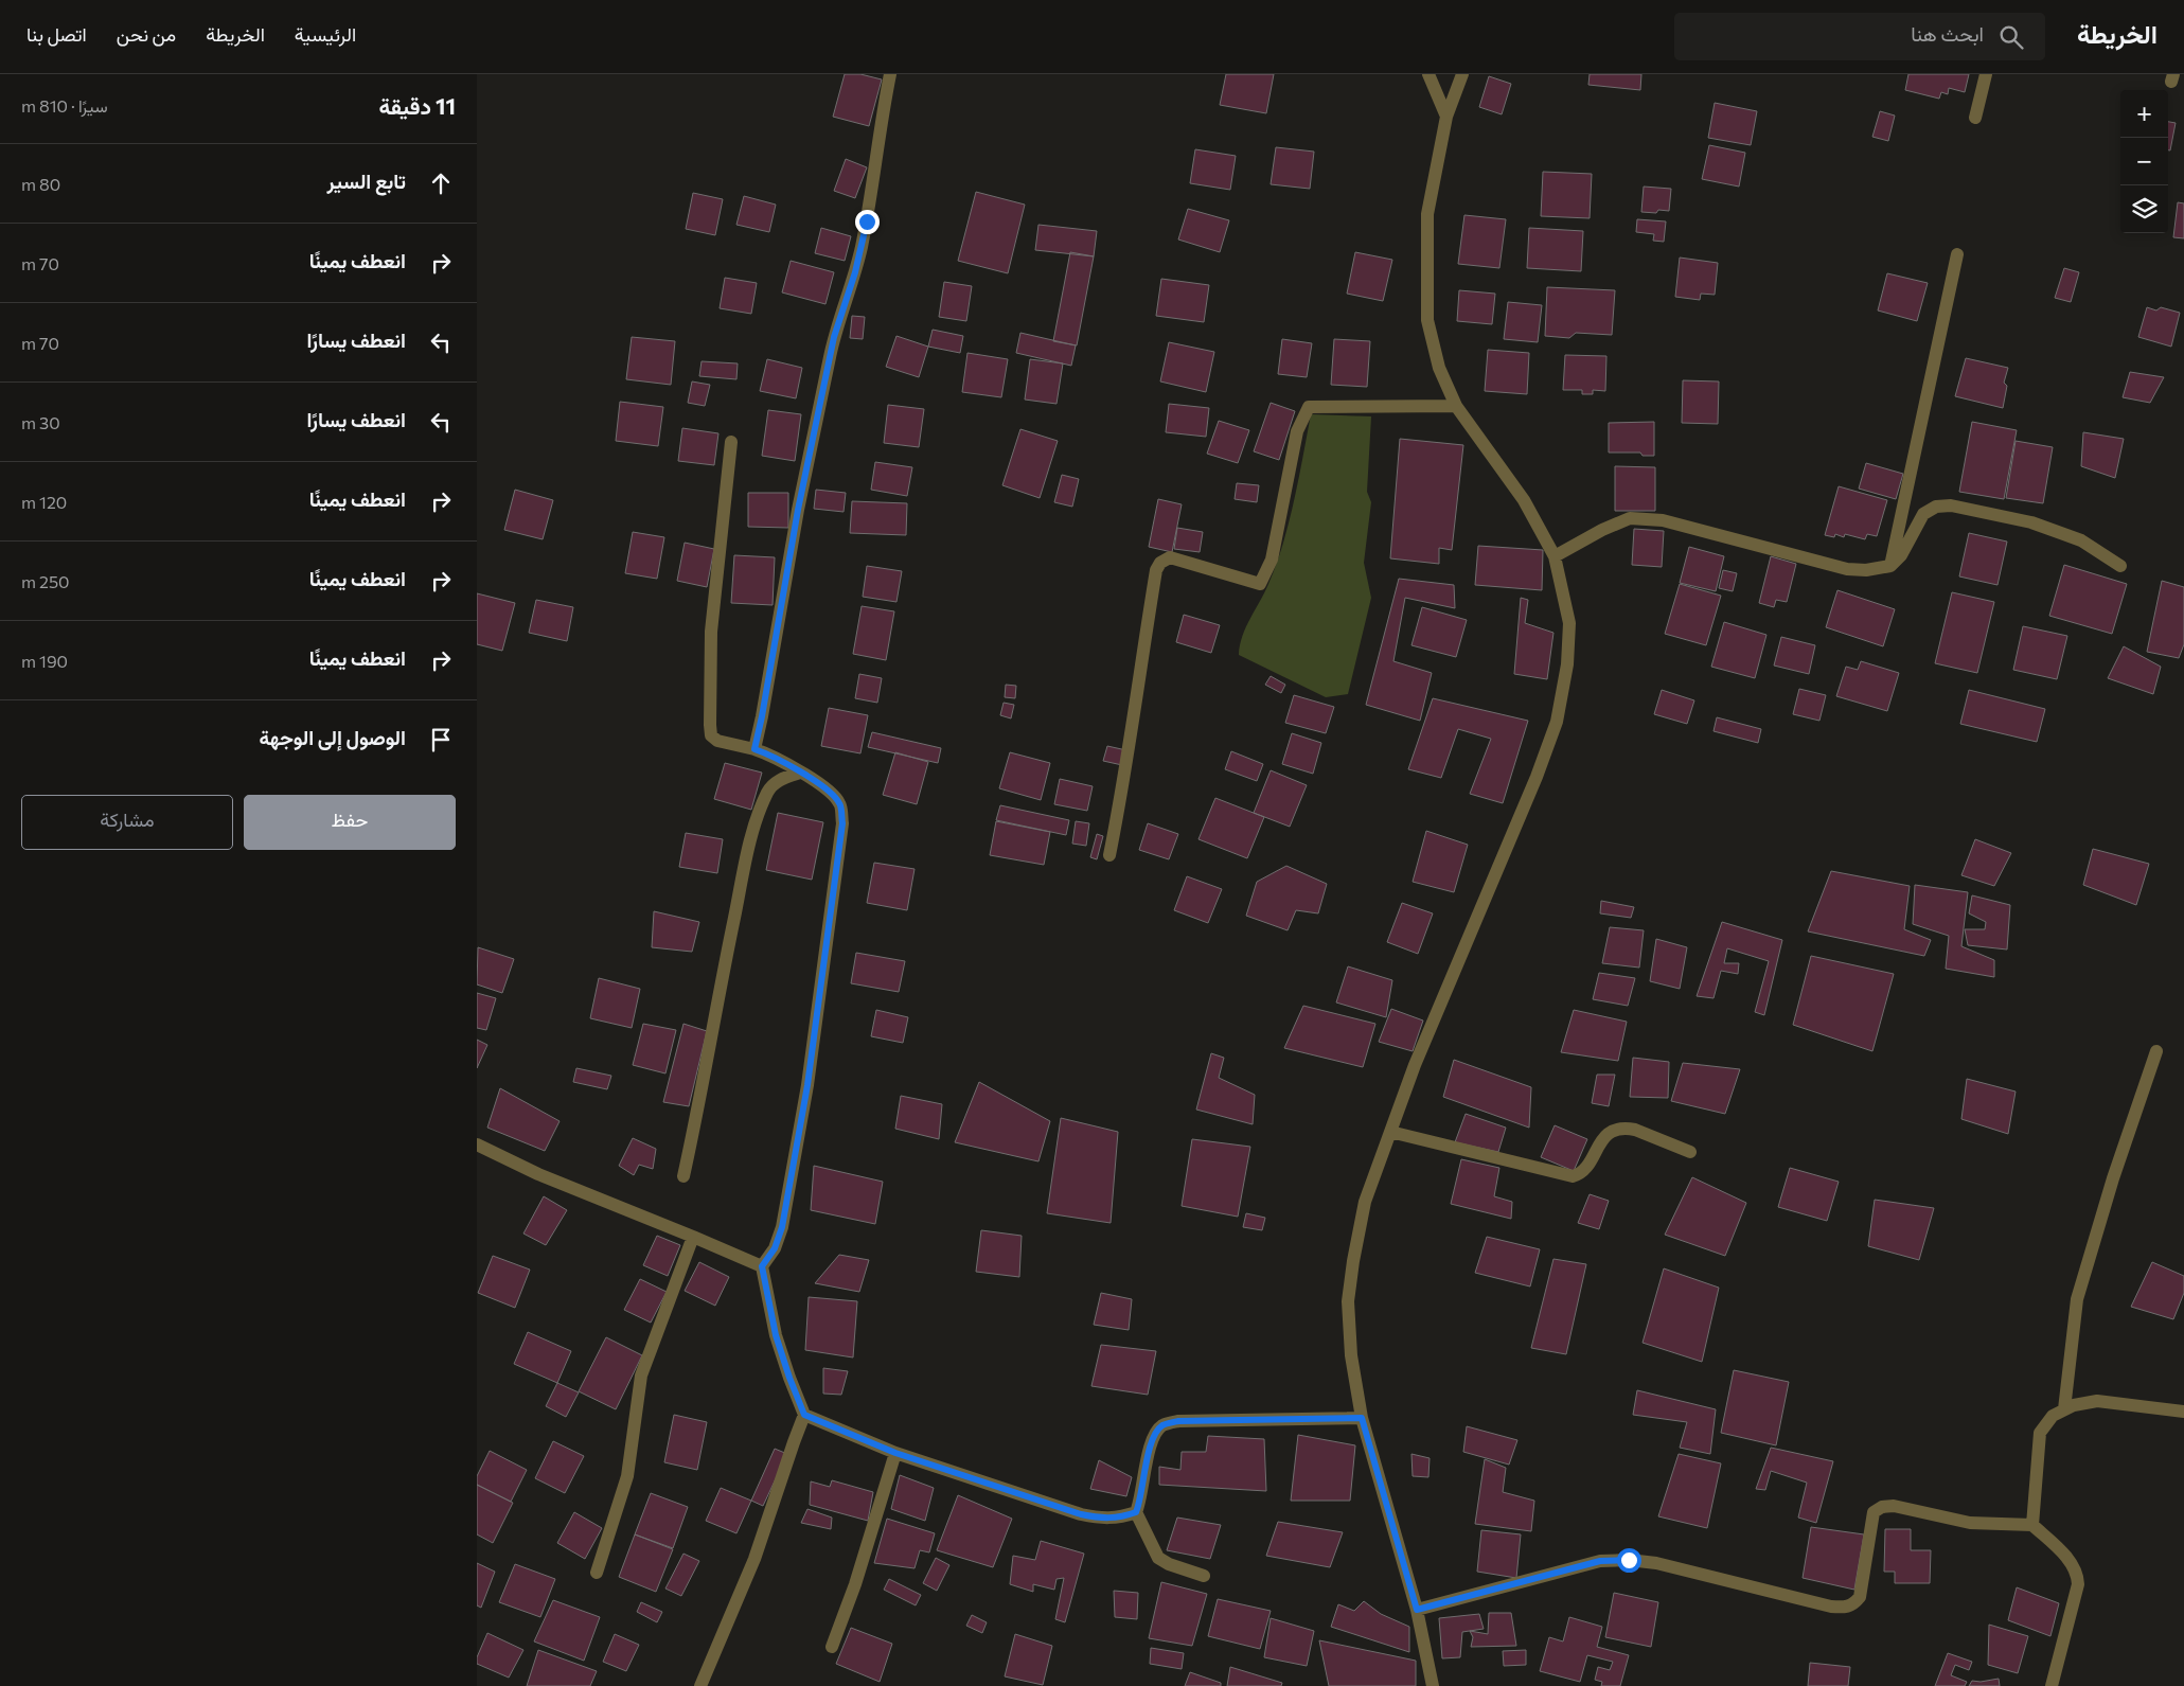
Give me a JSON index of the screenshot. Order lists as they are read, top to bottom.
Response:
{
  "page": {
    "header": "الخريطة",
    "search": "ابحث هنا",
    "nav": [
      "الرئيسية",
      "الخريطة",
      "من نحن",
      "اتصل بنا"
    ],
    "heading": ["11 دقيقة", "سيرًا · 810 m"],
    "map_buttons": ["+", "−"],
    "list": [
      ["تابع السير", "80 m"],
      ["انعطف يمينًا", "70 m"],
      ["انعطف يسارًا", "70 m"],
      ["انعطف يسارًا", "30 m"],
      ["انعطف يمينًا", "120 m"],
      ["انعطف يمينًا", "250 m"],
      ["انعطف يمينًا", "190 m"],
      "الوصول إلى الوجهة"
    ],
    "buttons": ["حفظ", "مشاركة"]
  }
}
